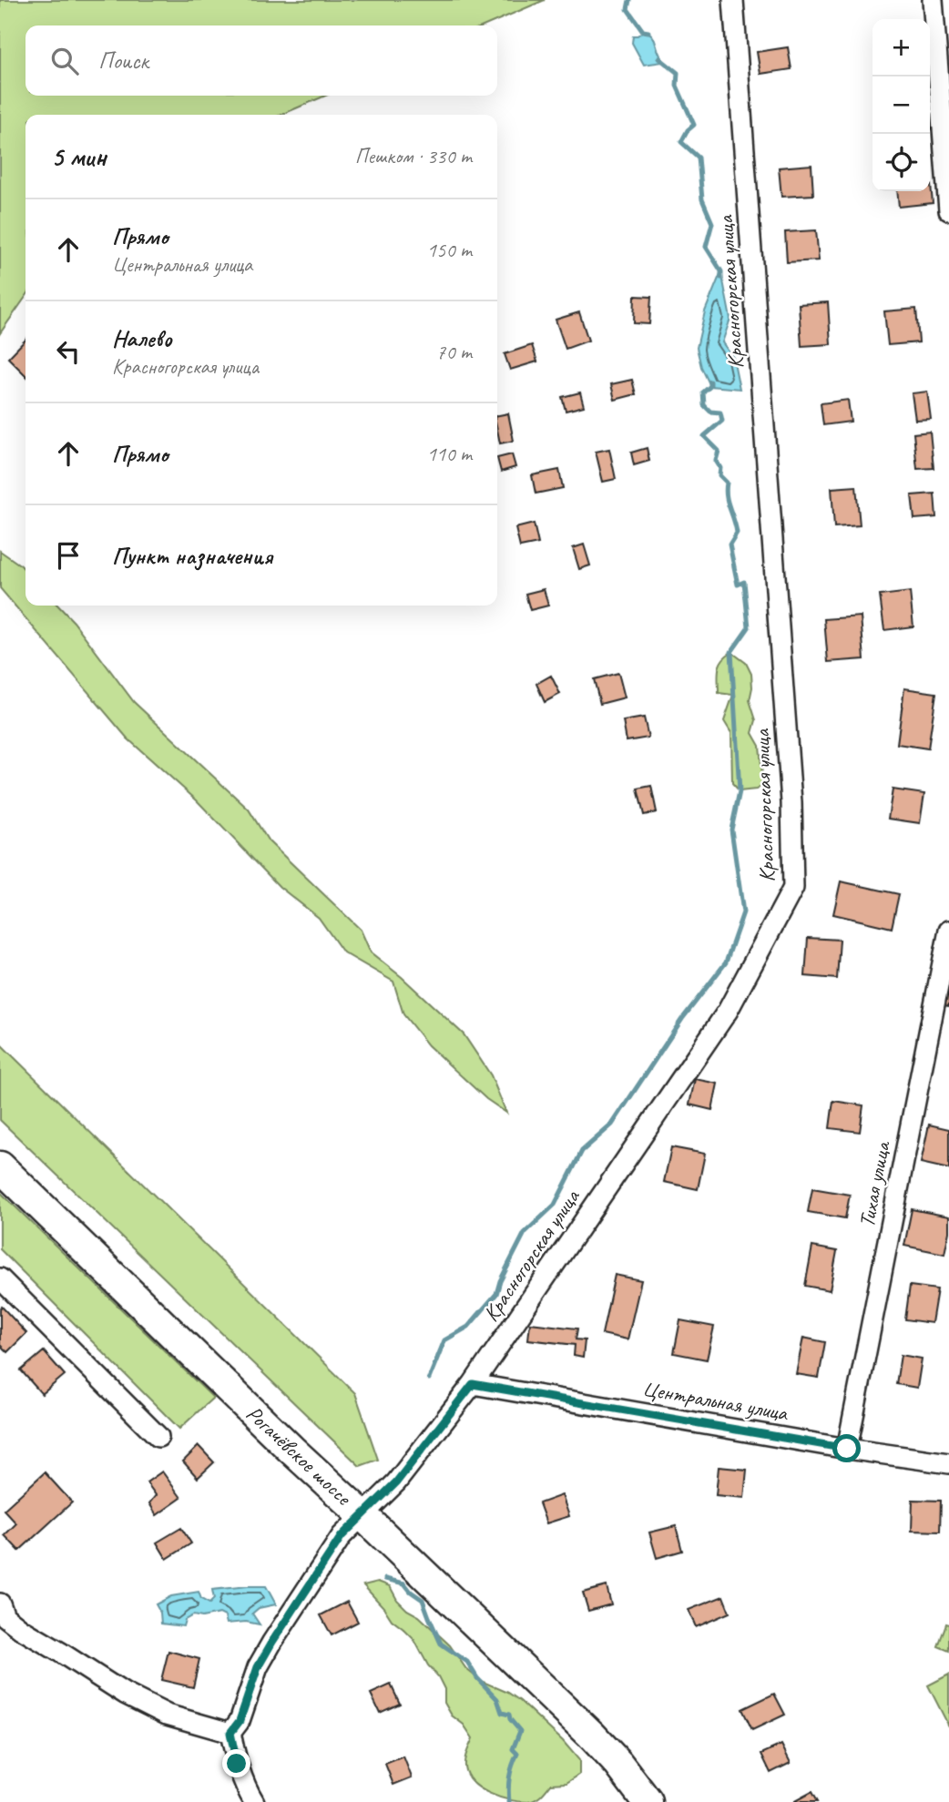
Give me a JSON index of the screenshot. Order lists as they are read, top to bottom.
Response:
{
  "streets": {
    "main road": ["Рогачёвское шоссе"],
    "street": ["Красногорская улица", "Тихая улица", "Центральная улица"]
  },
  "crossings": [
    ["Красногорская улица", "Центральная улица"],
    ["Красногорская улица", "Рогачёвское шоссе"],
    ["Тихая улица", "Центральная улица"]
  ],
  "page": {
    "map_buttons": ["+", "−"],
    "search": "Поиск",
    "heading": ["5 мин", "Пешком · 330 m"],
    "list": [
      ["Прямо", "Центральная улица", "150 m"],
      ["Налево", "Красногорская улица", "70 m"],
      ["Прямо", "110 m"],
      "Пункт назначения"
    ]
  }
}
